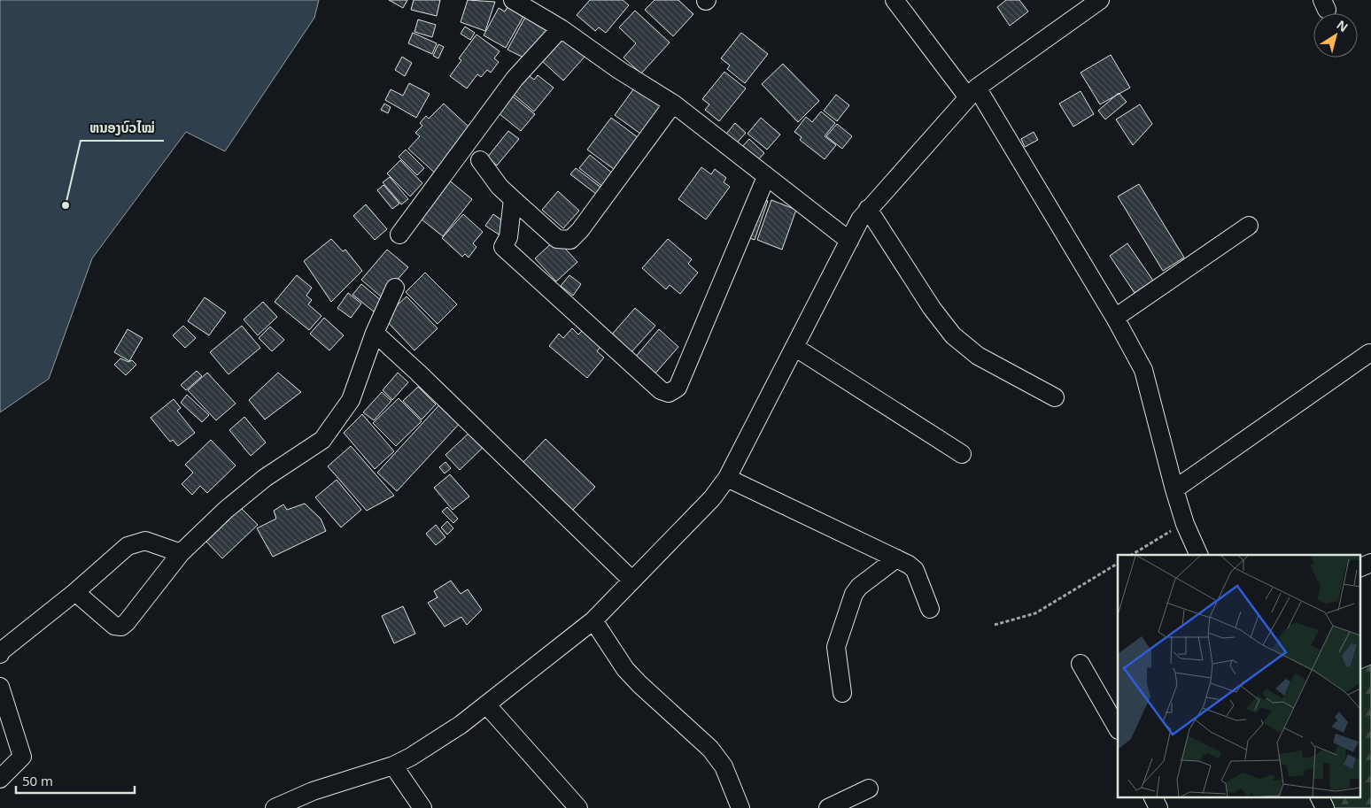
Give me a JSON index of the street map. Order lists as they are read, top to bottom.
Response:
{
  "places": ["ຫນອງບົວໄໝ່"],
  "scale_bar": "50 m",
  "north": "top right"
}
